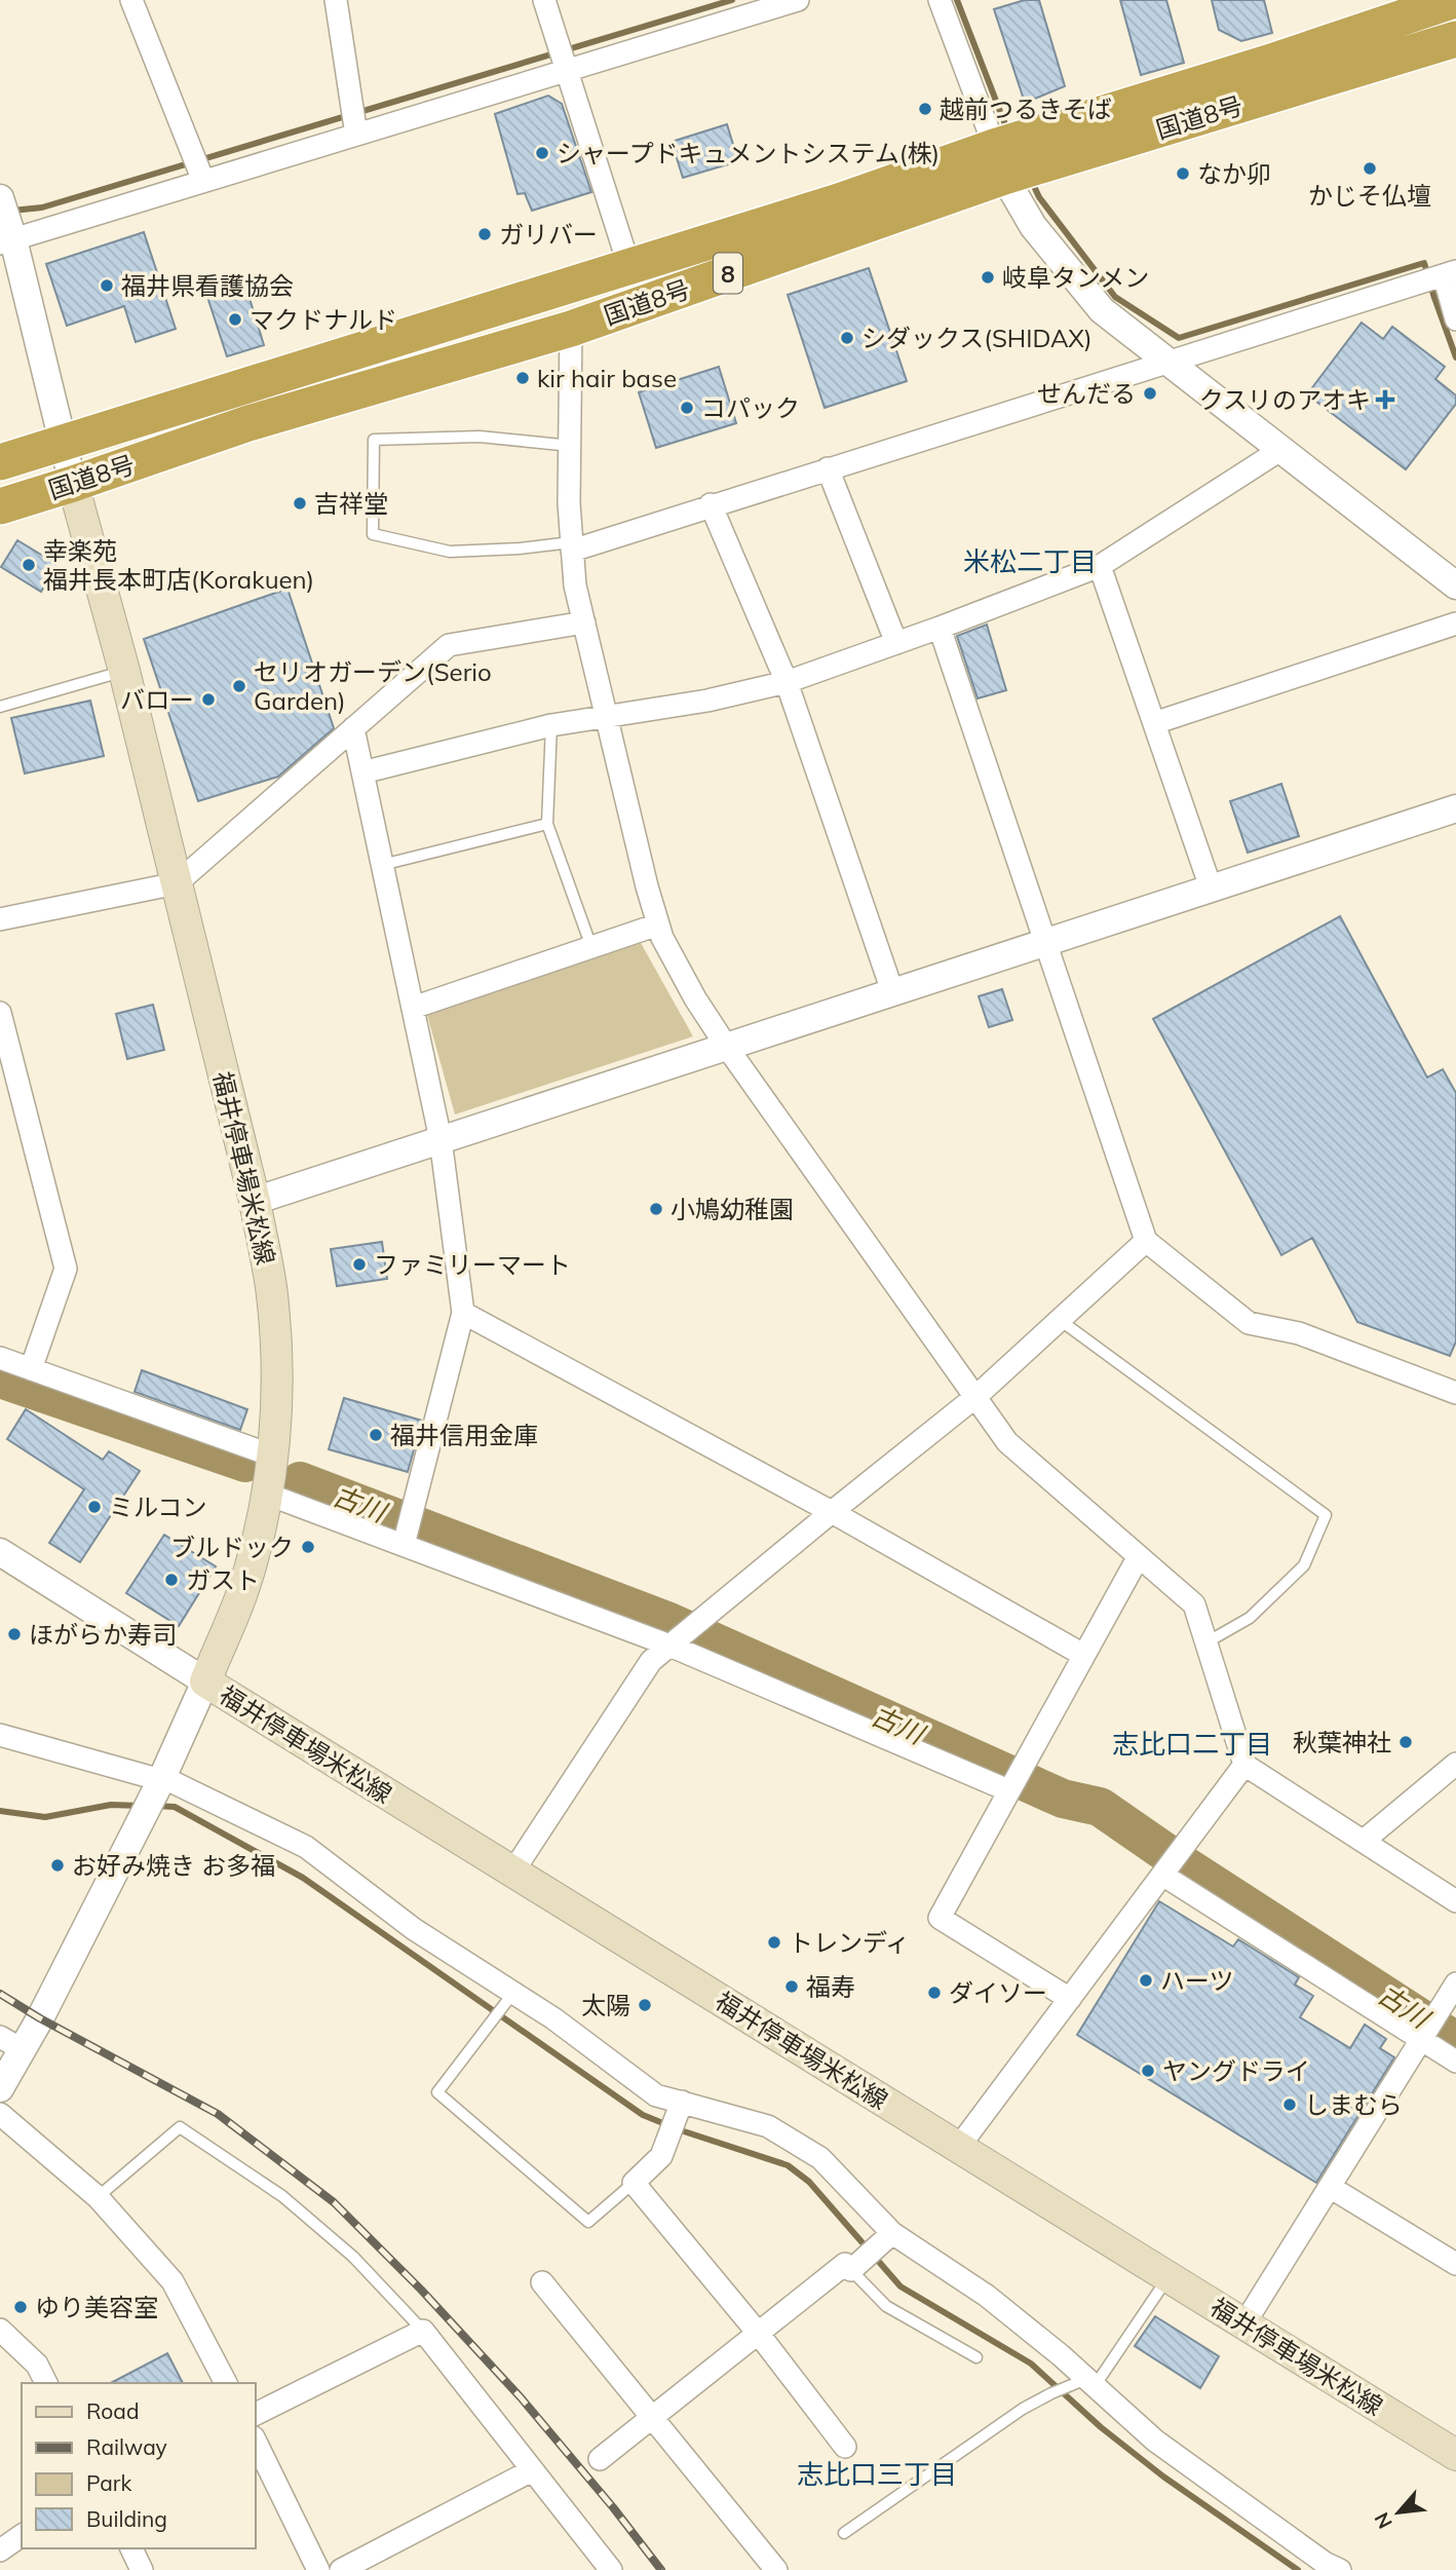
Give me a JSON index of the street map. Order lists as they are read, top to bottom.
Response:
{
  "streets": {
    "highway": ["国道8号", "8"],
    "main road": ["福井停車場米松線"]
  },
  "crossings": [
    ["国道8号", "福井停車場米松線"]
  ],
  "districts": ["米松二丁目", "志比口二丁目", "志比口三丁目"],
  "water": ["古川"],
  "places": {
    "other": [
      "越前つるきそば",
      "シャープドキュメントシステム(株)",
      "かじそ仏壇",
      "なか卯",
      "ガリバー",
      "岐阜タンメン",
      "福井県看護協会",
      "マクドナルド",
      "シダックス(SHIDAX)",
      "kir hair base",
      "せんだる",
      "コパック",
      "吉祥堂",
      "幸楽苑 福井長本町店(Korakuen)",
      "セリオガーデン(Serio Garden)",
      "バロー",
      "小鳩幼稚園",
      "ファミリーマート",
      "福井信用金庫",
      "ミルコン",
      "ブルドック",
      "ガスト",
      "ほがらか寿司",
      "秋葉神社",
      "お好み焼き お多福",
      "トレンディ",
      "ハーツ",
      "福寿",
      "ダイソー",
      "太陽",
      "ヤングドライ",
      "しまむら",
      "ゆり美容室"
    ],
    "health": ["クスリのアオキ"]
  },
  "legend": [
    "Road",
    "Railway",
    "Park",
    "Building"
  ],
  "north": "bottom left"
}
